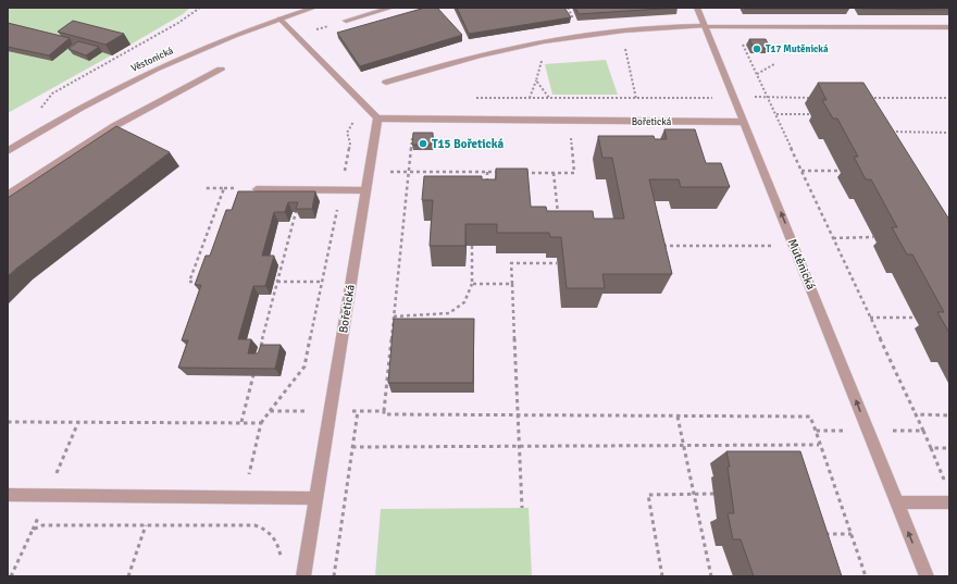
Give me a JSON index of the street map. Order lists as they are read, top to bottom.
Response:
{
  "streets": {
    "street": ["Věstonická", "Bořetická", "Mutěnická"]
  },
  "crossings": [
    ["Bořetická", "Mutěnická"]
  ],
  "one_way": ["Mutěnická"],
  "places": ["T17 Mutěnická", "T15 Bořetická"]
}
